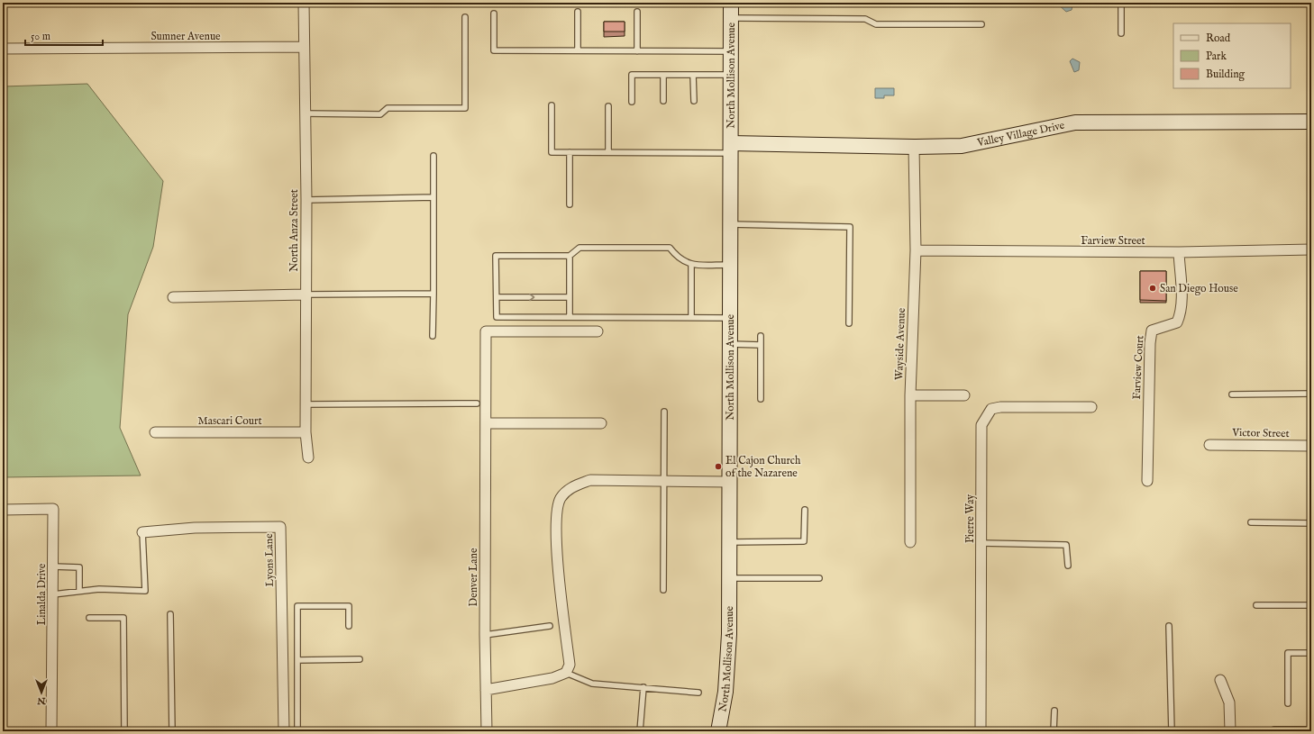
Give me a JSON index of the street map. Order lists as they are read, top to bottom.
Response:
{
  "streets": {
    "main road": ["North Mollison Avenue", "Valley Village Drive"],
    "street": [
      "Sumner Avenue",
      "North Anza Street",
      "Farview Street",
      "Wayside Avenue",
      "Farview Court",
      "Mascari Court",
      "Victor Street",
      "Pierre Way",
      "Lyons Lane",
      "Denver Lane",
      "Linalda Drive"
    ]
  },
  "crossings": [
    ["Sumner Avenue", "North Anza Street"],
    ["North Mollison Avenue", "Valley Village Drive"],
    ["Valley Village Drive", "Wayside Avenue"],
    ["North Anza Street", "Mascari Court"],
    ["Farview Street", "Wayside Avenue"],
    ["Farview Street", "Farview Court"]
  ],
  "places": ["San Diego House", "El Cajon Church of the Nazarene"],
  "legend": ["Road", "Park", "Building"],
  "scale_bar": "50 m",
  "north": "bottom"
}
